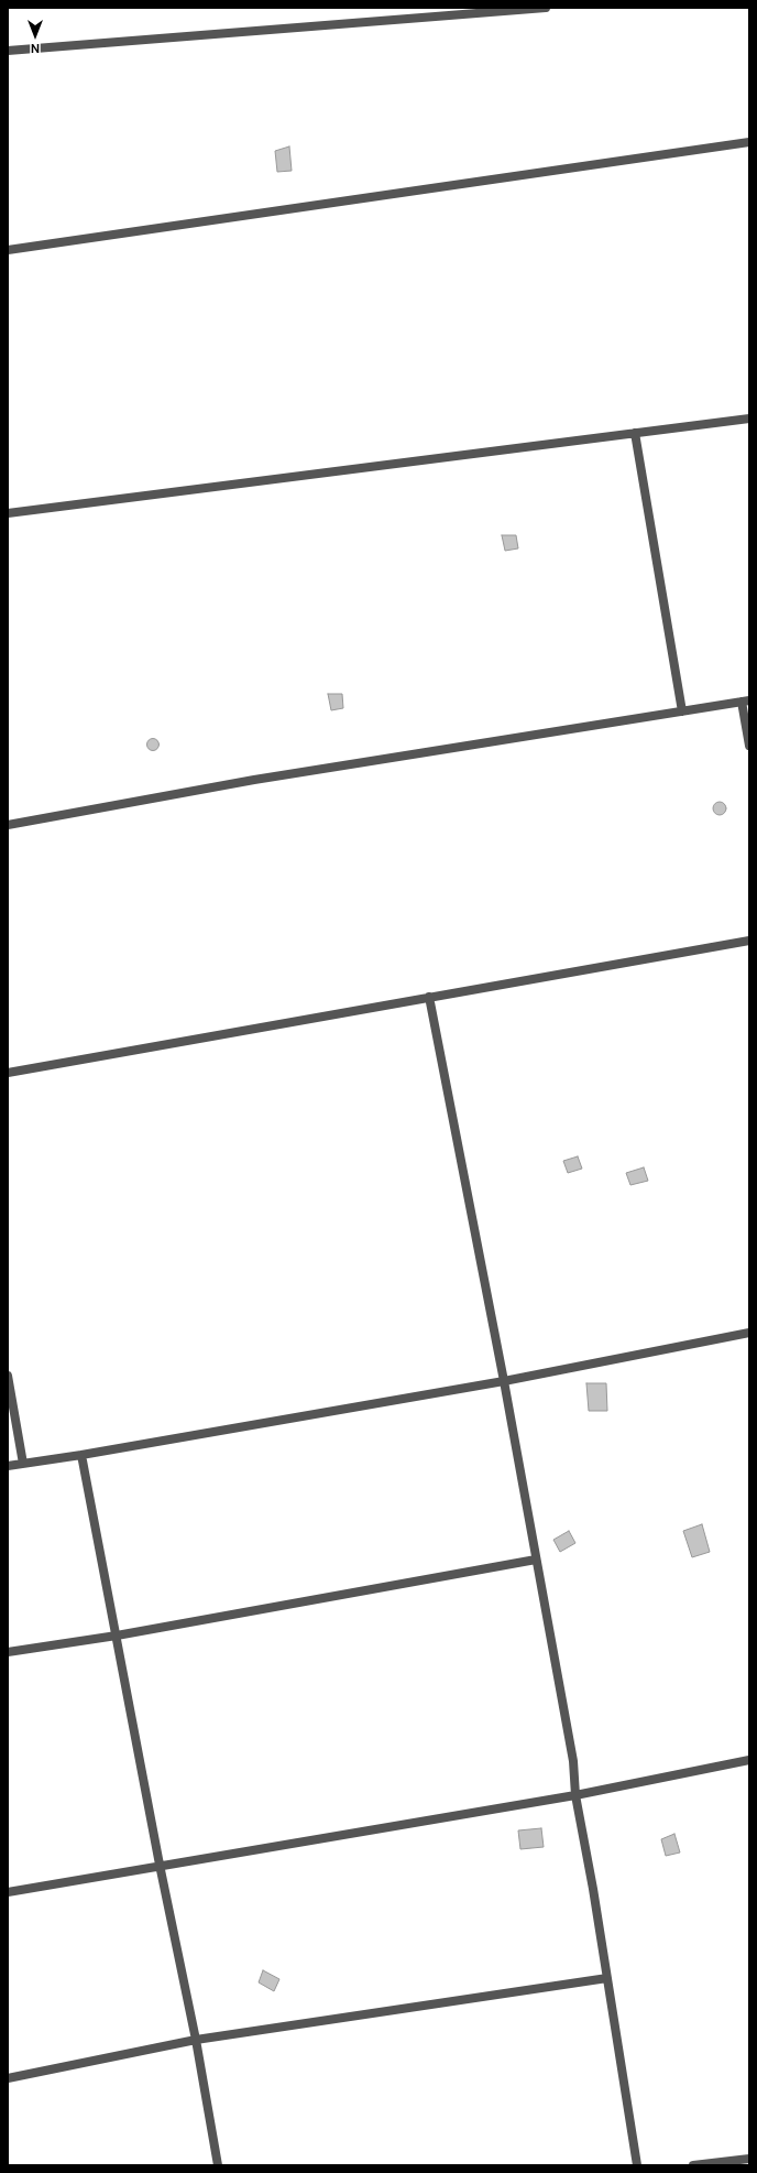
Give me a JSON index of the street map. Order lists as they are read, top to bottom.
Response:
{
  "north": "bottom"
}
